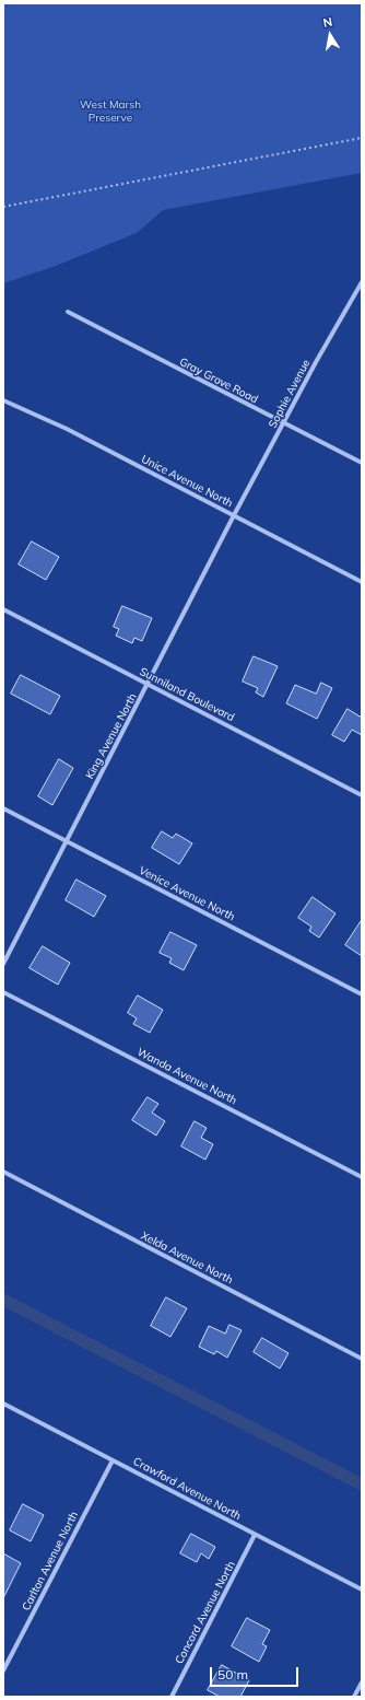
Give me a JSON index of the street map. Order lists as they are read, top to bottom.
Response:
{
  "streets": {
    "street": [
      "Gray Grove Road",
      "Sophie Avenue",
      "Unice Avenue North",
      "Sunniland Boulevard",
      "King Avenue North",
      "Venice Avenue North",
      "Wanda Avenue North",
      "Xelda Avenue North",
      "Crawford Avenue North",
      "Carlton Avenue North",
      "Concord Avenue North"
    ]
  },
  "crossings": [
    ["Gray Grove Road", "Sophie Avenue"],
    ["Sophie Avenue", "Unice Avenue North"],
    ["Sophie Avenue", "King Avenue North"],
    ["Unice Avenue North", "King Avenue North"],
    ["Sunniland Boulevard", "King Avenue North"],
    ["King Avenue North", "Venice Avenue North"],
    ["Crawford Avenue North", "Carlton Avenue North"],
    ["Crawford Avenue North", "Concord Avenue North"]
  ],
  "parks": ["West Marsh Preserve"],
  "scale_bar": "50 m",
  "north": "top"
}
